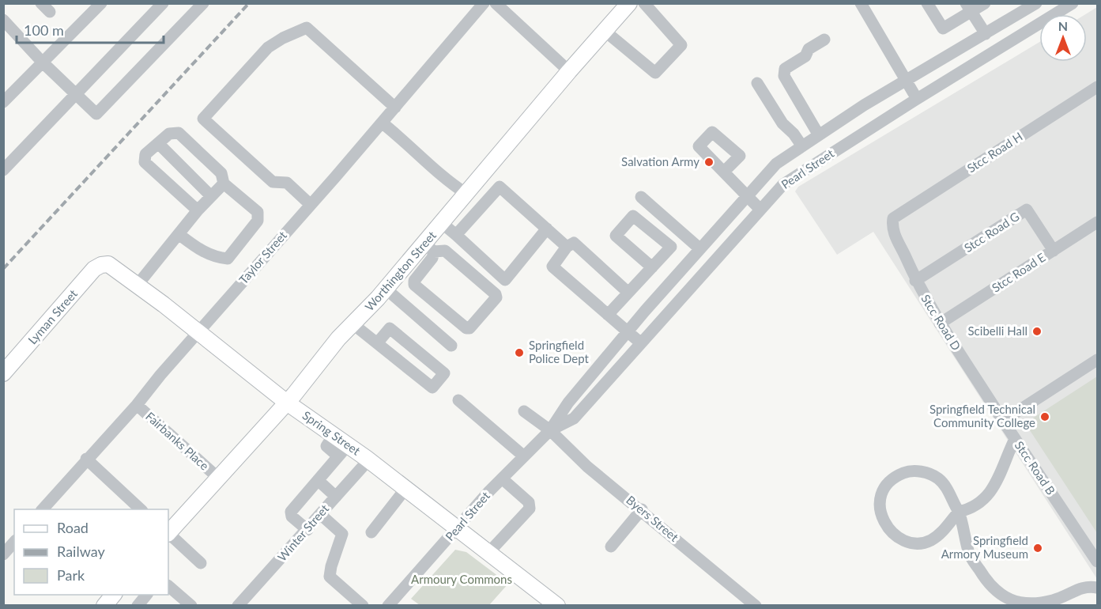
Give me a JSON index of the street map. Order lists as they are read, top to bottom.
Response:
{
  "streets": {
    "main road": ["Worthington Street", "Lyman Street", "Spring Street"],
    "street": [
      "Stcc Road H",
      "Pearl Street",
      "Stcc Road G",
      "Taylor Street",
      "Stcc Road E",
      "Stcc Road D",
      "Fairbanks Place",
      "Stcc Road B",
      "Byers Street",
      "Winter Street"
    ]
  },
  "crossings": [
    ["Stcc Road H", "Stcc Road D"],
    ["Pearl Street", "Spring Street"],
    ["Pearl Street", "Byers Street"],
    ["Stcc Road G", "Stcc Road E"],
    ["Stcc Road G", "Stcc Road D"],
    ["Taylor Street", "Spring Street"],
    ["Taylor Street", "Fairbanks Place"],
    ["Worthington Street", "Spring Street"],
    ["Worthington Street", "Fairbanks Place"],
    ["Stcc Road E", "Stcc Road D"],
    ["Lyman Street", "Spring Street"],
    ["Stcc Road D", "Stcc Road B"],
    ["Spring Street", "Winter Street"]
  ],
  "parks": ["Armoury Commons"],
  "places": [
    "Salvation Army",
    "Scibelli Hall",
    "Springfield Police Dept",
    "Springfield Technical Community College",
    "Springfield Armory Museum"
  ],
  "legend": ["Road", "Railway", "Park"],
  "scale_bar": "100 m",
  "north": "top"
}
